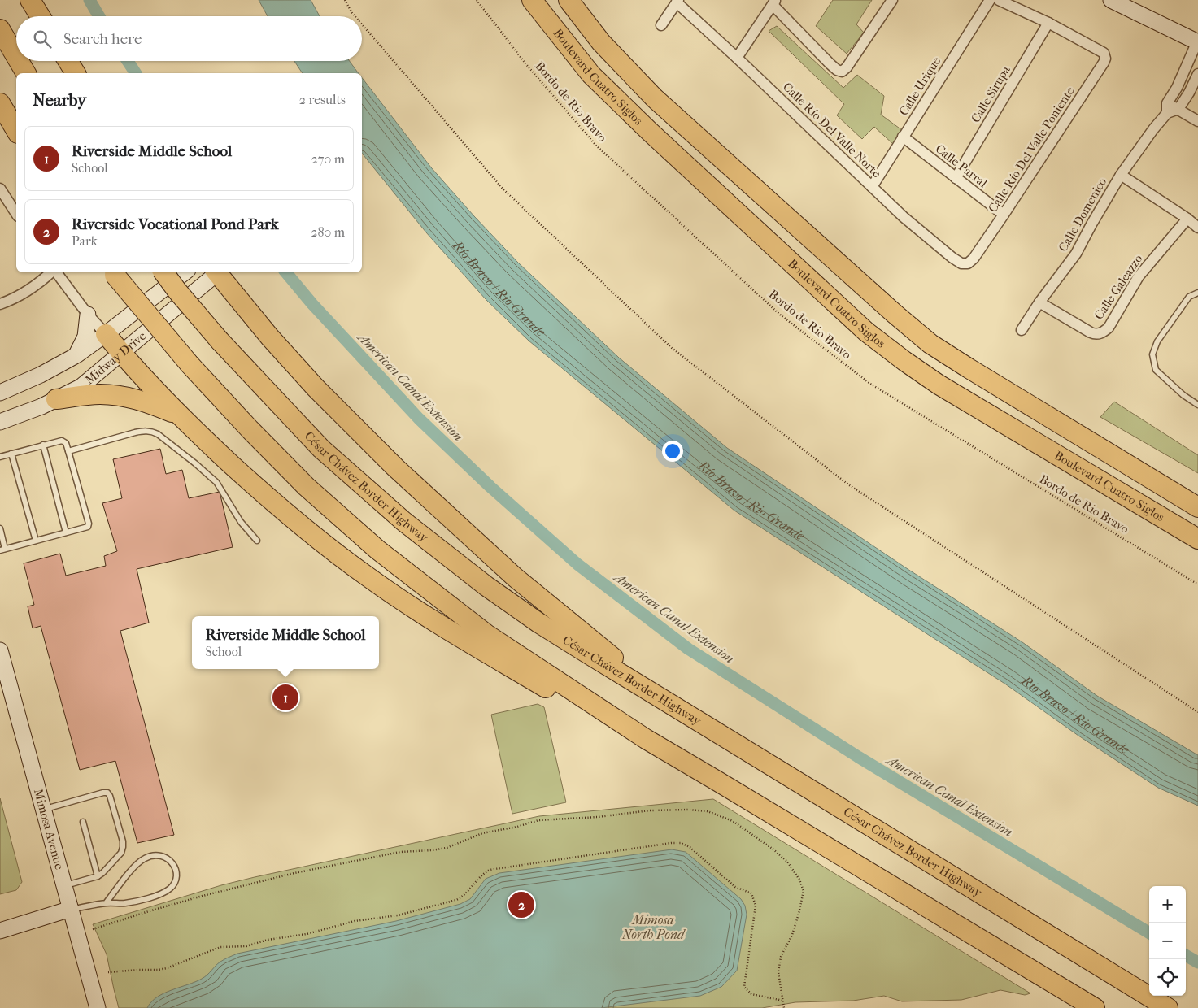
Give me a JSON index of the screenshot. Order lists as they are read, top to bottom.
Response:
{
  "streets": {
    "highway": ["Boulevard Cuatro Siglos", "César Chávez Border Highway"],
    "street": [
      "Calle Urique",
      "Calle Sirupa",
      "Calle Río Del Valle Norte",
      "Calle Río Del Valle Poniente",
      "Calle Parral",
      "Calle Domenico",
      "Calle Galeazzo",
      "Midway Drive",
      "Mimosa Avenue"
    ],
    "path": ["Bordo de Rio Bravo"]
  },
  "crossings": [
    ["Calle Urique", "Calle Río Del Valle Norte"],
    ["Calle Urique", "Calle Parral"],
    ["Calle Sirupa", "Calle Río Del Valle Poniente"],
    ["Calle Sirupa", "Calle Parral"],
    ["Calle Río Del Valle Norte", "Calle Río Del Valle Poniente"],
    ["Calle Río Del Valle Poniente", "Calle Parral"],
    ["Calle Domenico", "Calle Galeazzo"]
  ],
  "water": ["Río Bravo / Rio Grande", "American Canal Extension", "Mimosa North Pond"],
  "page": {
    "search": "Search here",
    "heading": ["Nearby", "2 results"],
    "list": [
      {
        "mark": "1",
        "name": "Riverside Middle School",
        "note": "School",
        "value": "270 m"
      },
      {
        "mark": "2",
        "name": "Riverside Vocational Pond Park",
        "note": "Park",
        "value": "280 m"
      }
    ],
    "popup": ["Riverside Middle School", "School"],
    "pins": ["1", "2"],
    "map_buttons": ["+", "−"]
  }
}
